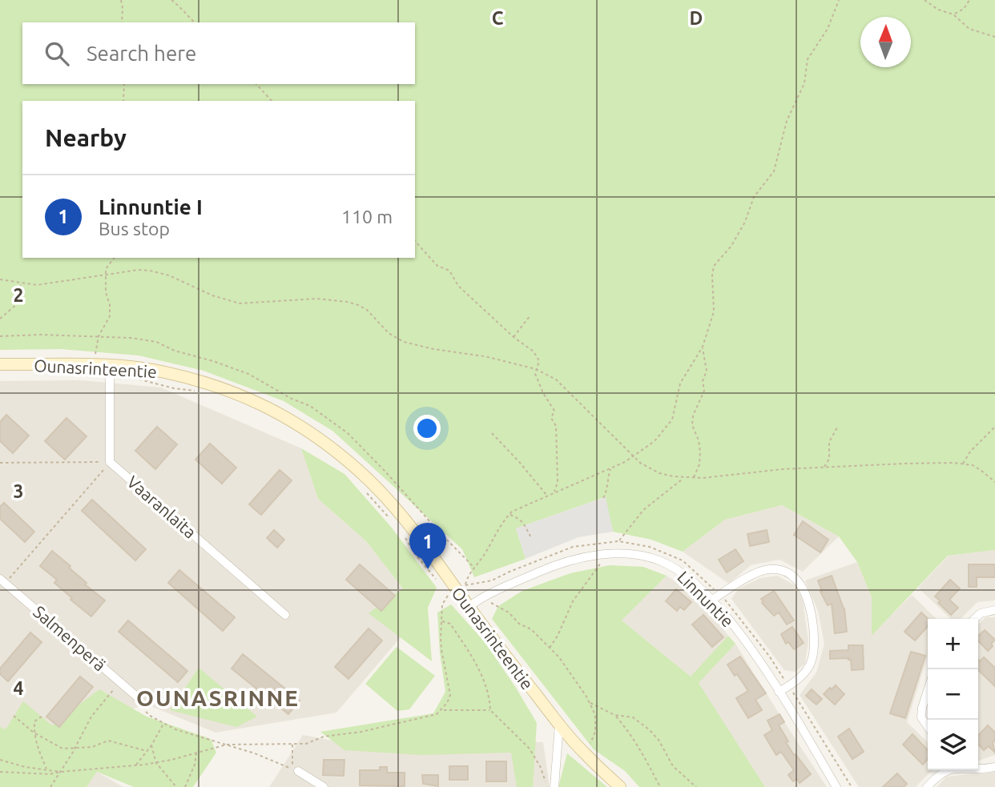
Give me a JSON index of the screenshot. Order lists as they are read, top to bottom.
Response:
{
  "streets": {
    "street": [
      "Ounasrinteentie",
      "Vaaranlaita",
      "Linnuntie",
      "Salmenperä"
    ]
  },
  "crossings": [
    ["Ounasrinteentie", "Linnuntie"]
  ],
  "districts": ["OUNASRINNE"],
  "north": "top",
  "page": {
    "search": "Search here",
    "heading": "Nearby",
    "list": [
      {
        "mark": "1",
        "name": "Linnuntie I",
        "note": "Bus stop",
        "value": "110 m"
      }
    ],
    "pins": "1",
    "map_buttons": ["+", "−"]
  },
  "grid": {
    "columns": ["C", "D"],
    "rows": ["2", "3", "4"]
  }
}
